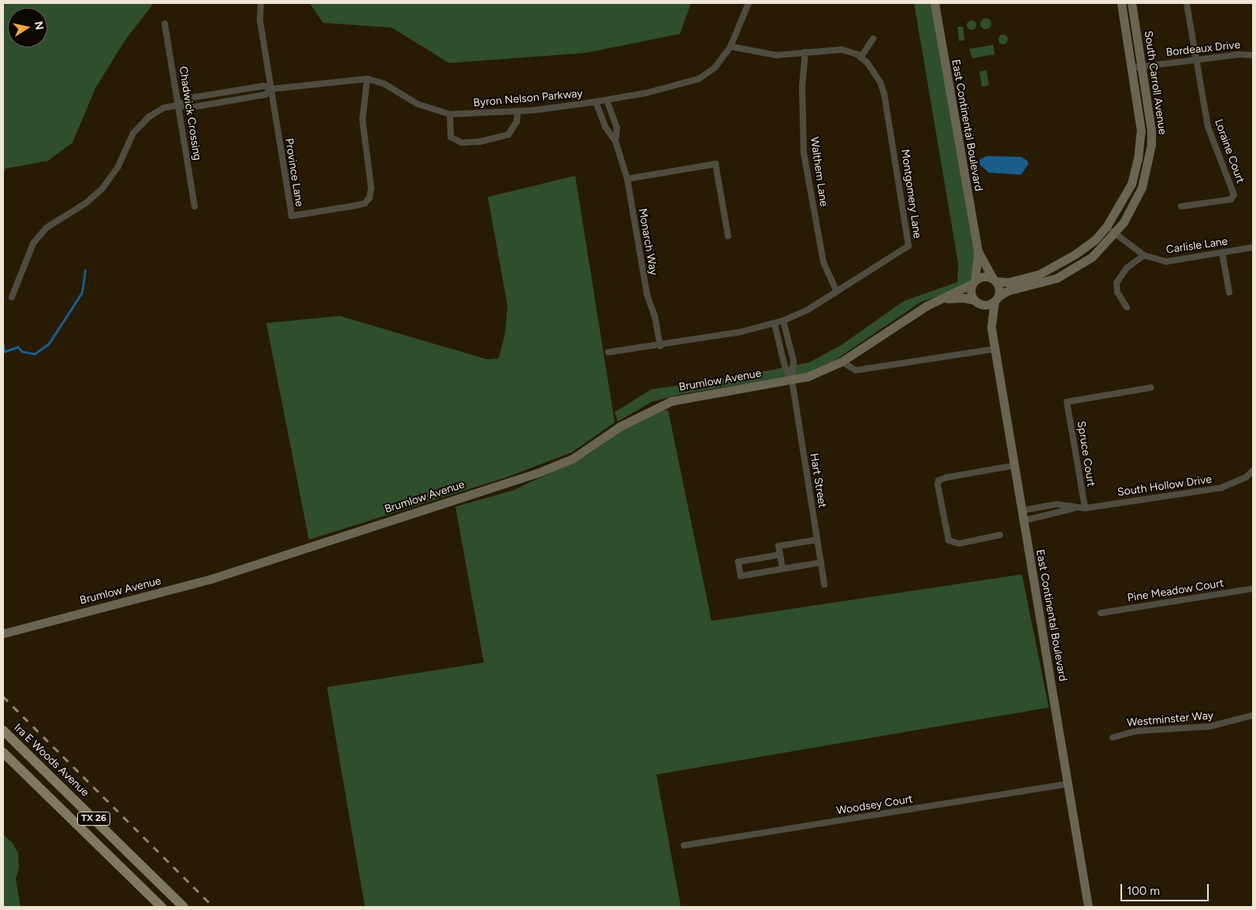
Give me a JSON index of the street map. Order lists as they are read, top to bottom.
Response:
{
  "streets": {
    "main road": [
      "South Carroll Avenue",
      "East Continental Boulevard",
      "Brumlow Avenue",
      "Ira E Woods Avenue",
      "TX 26"
    ],
    "street": [
      "Bordeaux Drive",
      "Byron Nelson Parkway",
      "Chadwick Crossing",
      "Loraine Court",
      "Walthem Lane",
      "Province Lane",
      "Montgomery Lane",
      "Monarch Way",
      "Carlisle Lane",
      "Spruce Court",
      "Hart Street",
      "South Hollow Drive",
      "Pine Meadow Court",
      "Westminster Way",
      "Woodsey Court"
    ]
  },
  "crossings": [
    ["Bordeaux Drive", "South Carroll Avenue"],
    ["Bordeaux Drive", "Loraine Court"],
    ["South Carroll Avenue", "East Continental Boulevard"],
    ["South Carroll Avenue", "Carlisle Lane"],
    ["South Carroll Avenue", "Brumlow Avenue"],
    ["Byron Nelson Parkway", "Chadwick Crossing"],
    ["Byron Nelson Parkway", "Province Lane"],
    ["Byron Nelson Parkway", "Montgomery Lane"],
    ["Byron Nelson Parkway", "Monarch Way"],
    ["East Continental Boulevard", "Brumlow Avenue"],
    ["East Continental Boulevard", "South Hollow Drive"],
    ["East Continental Boulevard", "Woodsey Court"],
    ["Walthem Lane", "Montgomery Lane"],
    ["Montgomery Lane", "Monarch Way"],
    ["Brumlow Avenue", "Hart Street"],
    ["Spruce Court", "South Hollow Drive"]
  ],
  "scale_bar": "100 m",
  "north": "right"
}
